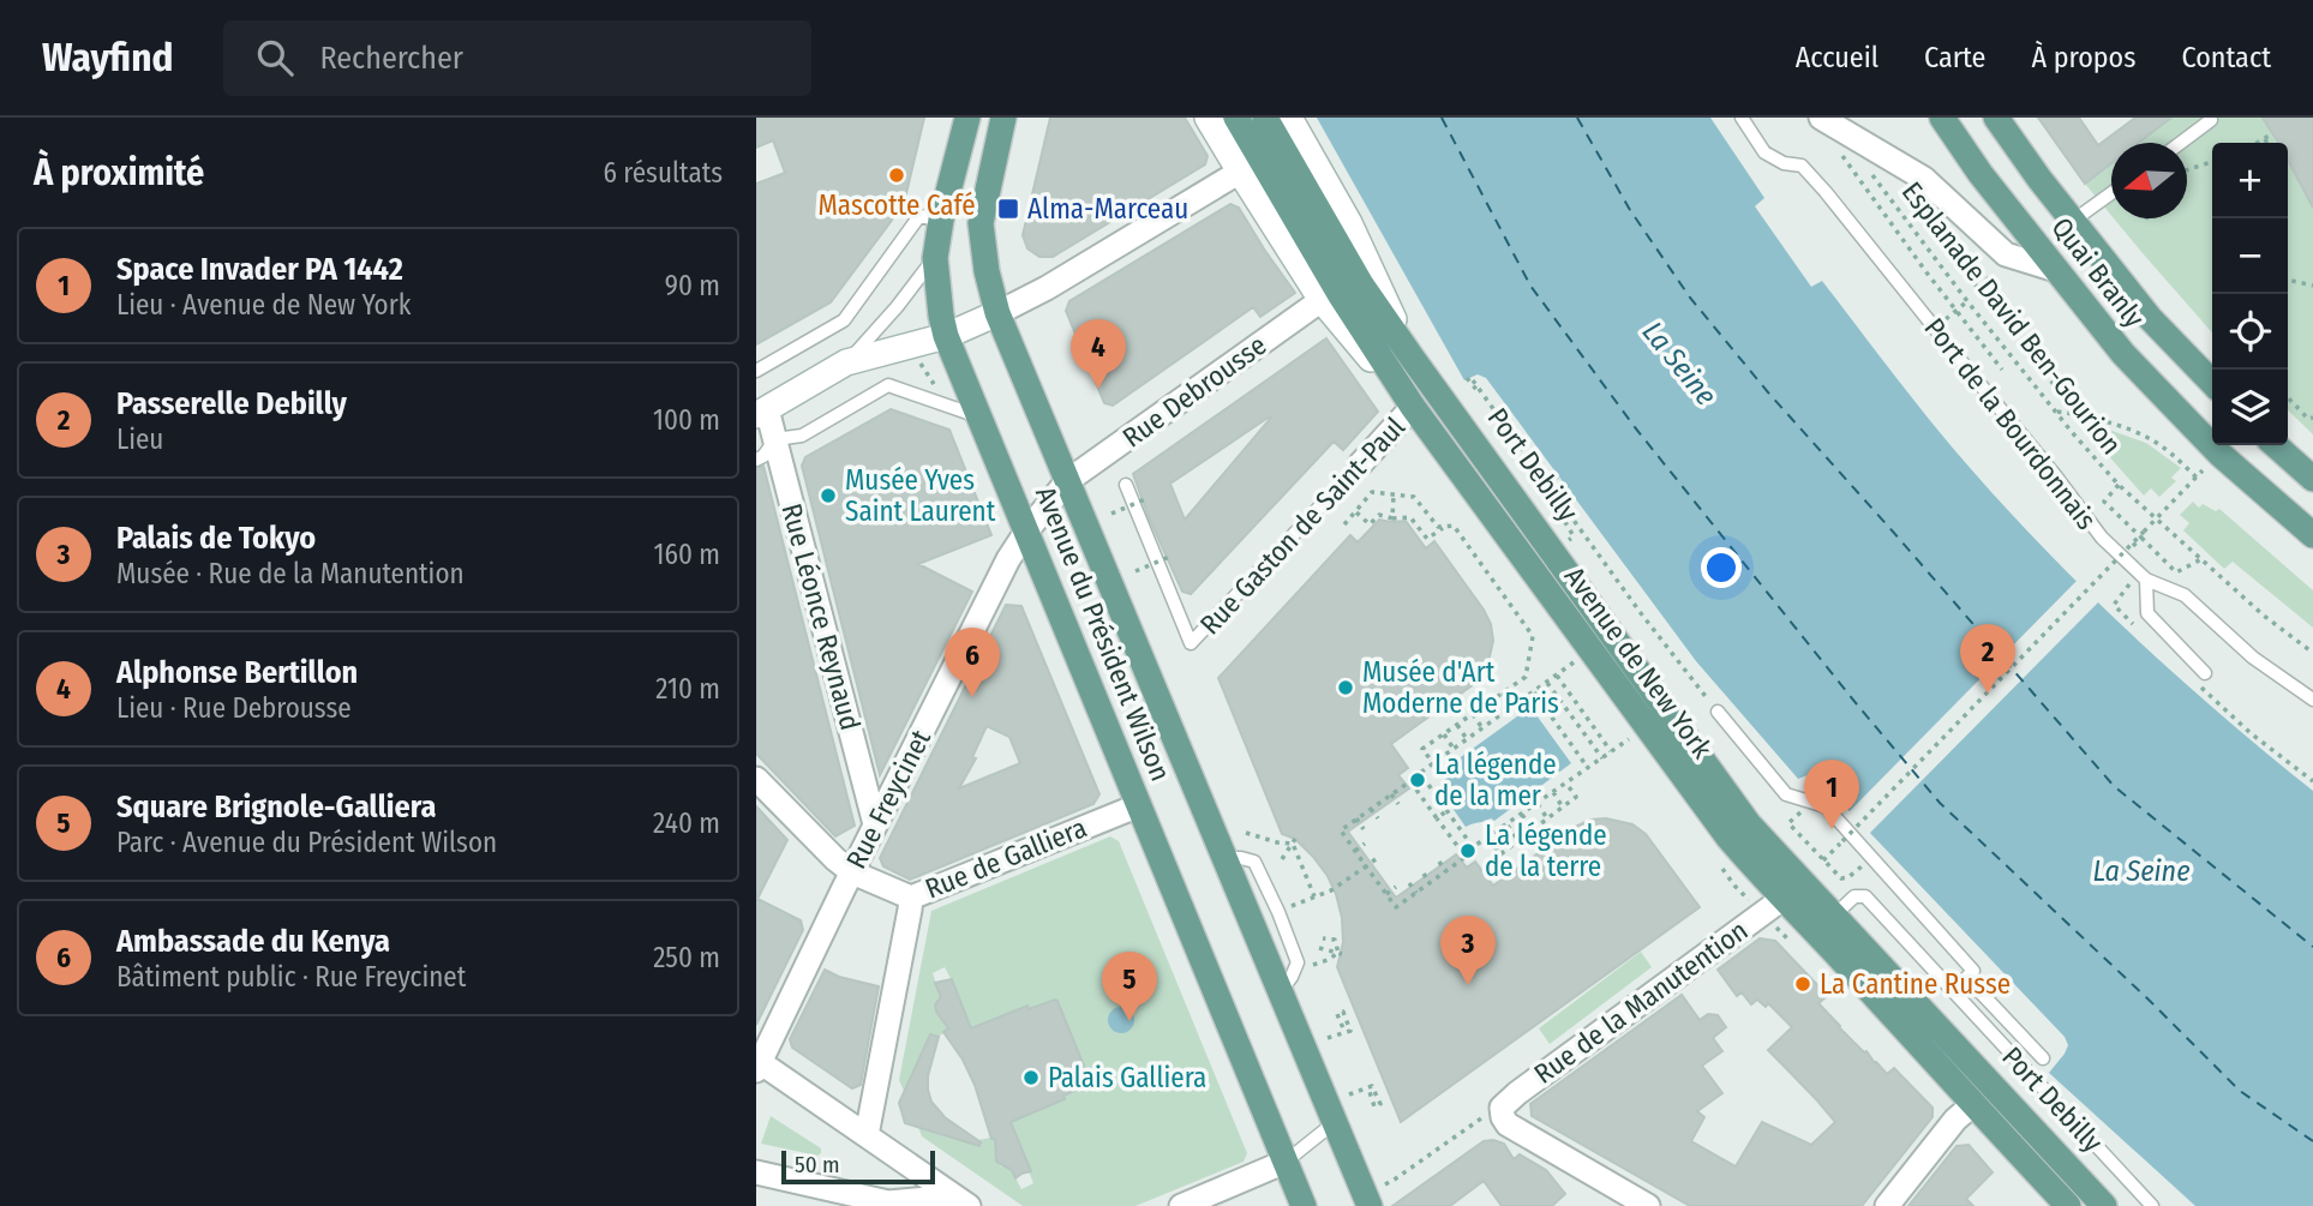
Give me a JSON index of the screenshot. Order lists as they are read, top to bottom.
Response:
{
  "streets": {
    "main road": ["Quai Branly", "Avenue du Président Wilson", "Avenue de New York"],
    "street": [
      "Rue Debrousse",
      "Rue Gaston de Saint-Paul",
      "Rue Léonce Reynaud",
      "Rue Freycinet",
      "Rue de Galliera",
      "Rue de la Manutention"
    ],
    "lane": ["Port de la Bourdonnais", "Port Debilly"],
    "path": ["Esplanade David Ben-Gourion"]
  },
  "crossings": [
    ["Esplanade David Ben-Gourion", "Port de la Bourdonnais"],
    ["Rue Debrousse", "Avenue du Président Wilson"],
    ["Rue Debrousse", "Avenue de New York"],
    ["Rue Debrousse", "Rue Freycinet"],
    ["Port Debilly", "Avenue de New York"],
    ["Rue Gaston de Saint-Paul", "Avenue de New York"],
    ["Rue Léonce Reynaud", "Rue Freycinet"],
    ["Avenue du Président Wilson", "Rue Freycinet"],
    ["Avenue du Président Wilson", "Rue de Galliera"],
    ["Avenue de New York", "Rue de la Manutention"]
  ],
  "water": ["La Seine"],
  "places": {
    "other": [
      "Mascotte Café",
      "Musée Yves Saint Laurent",
      "Musée d'Art Moderne de Paris",
      "La légende de la mer",
      "La légende de la terre",
      "La Cantine Russe",
      "Palais Galliera"
    ],
    "transit": ["Alma-Marceau"]
  },
  "scale_bar": "50 m",
  "north": "left",
  "page": {
    "header": "Wayfind",
    "search": "Rechercher",
    "nav": [
      "Accueil",
      "Carte",
      "À propos",
      "Contact"
    ],
    "heading": ["À proximité", "6 résultats"],
    "map_buttons": ["+", "−"],
    "list": [
      {
        "mark": "1",
        "name": "Space Invader PA 1442",
        "note": "Lieu · Avenue de New York",
        "value": "90 m"
      },
      {
        "mark": "2",
        "name": "Passerelle Debilly",
        "note": "Lieu",
        "value": "100 m"
      },
      {
        "mark": "3",
        "name": "Palais de Tokyo",
        "note": "Musée · Rue de la Manutention",
        "value": "160 m"
      },
      {
        "mark": "4",
        "name": "Alphonse Bertillon",
        "note": "Lieu · Rue Debrousse",
        "value": "210 m"
      },
      {
        "mark": "5",
        "name": "Square Brignole-Galliera",
        "note": "Parc · Avenue du Président Wilson",
        "value": "240 m"
      },
      {
        "mark": "6",
        "name": "Ambassade du Kenya",
        "note": "Bâtiment public · Rue Freycinet",
        "value": "250 m"
      }
    ],
    "pins": [
      "4",
      "2",
      "6",
      "1",
      "3",
      "5"
    ],
    "scale": "50 m"
  }
}
